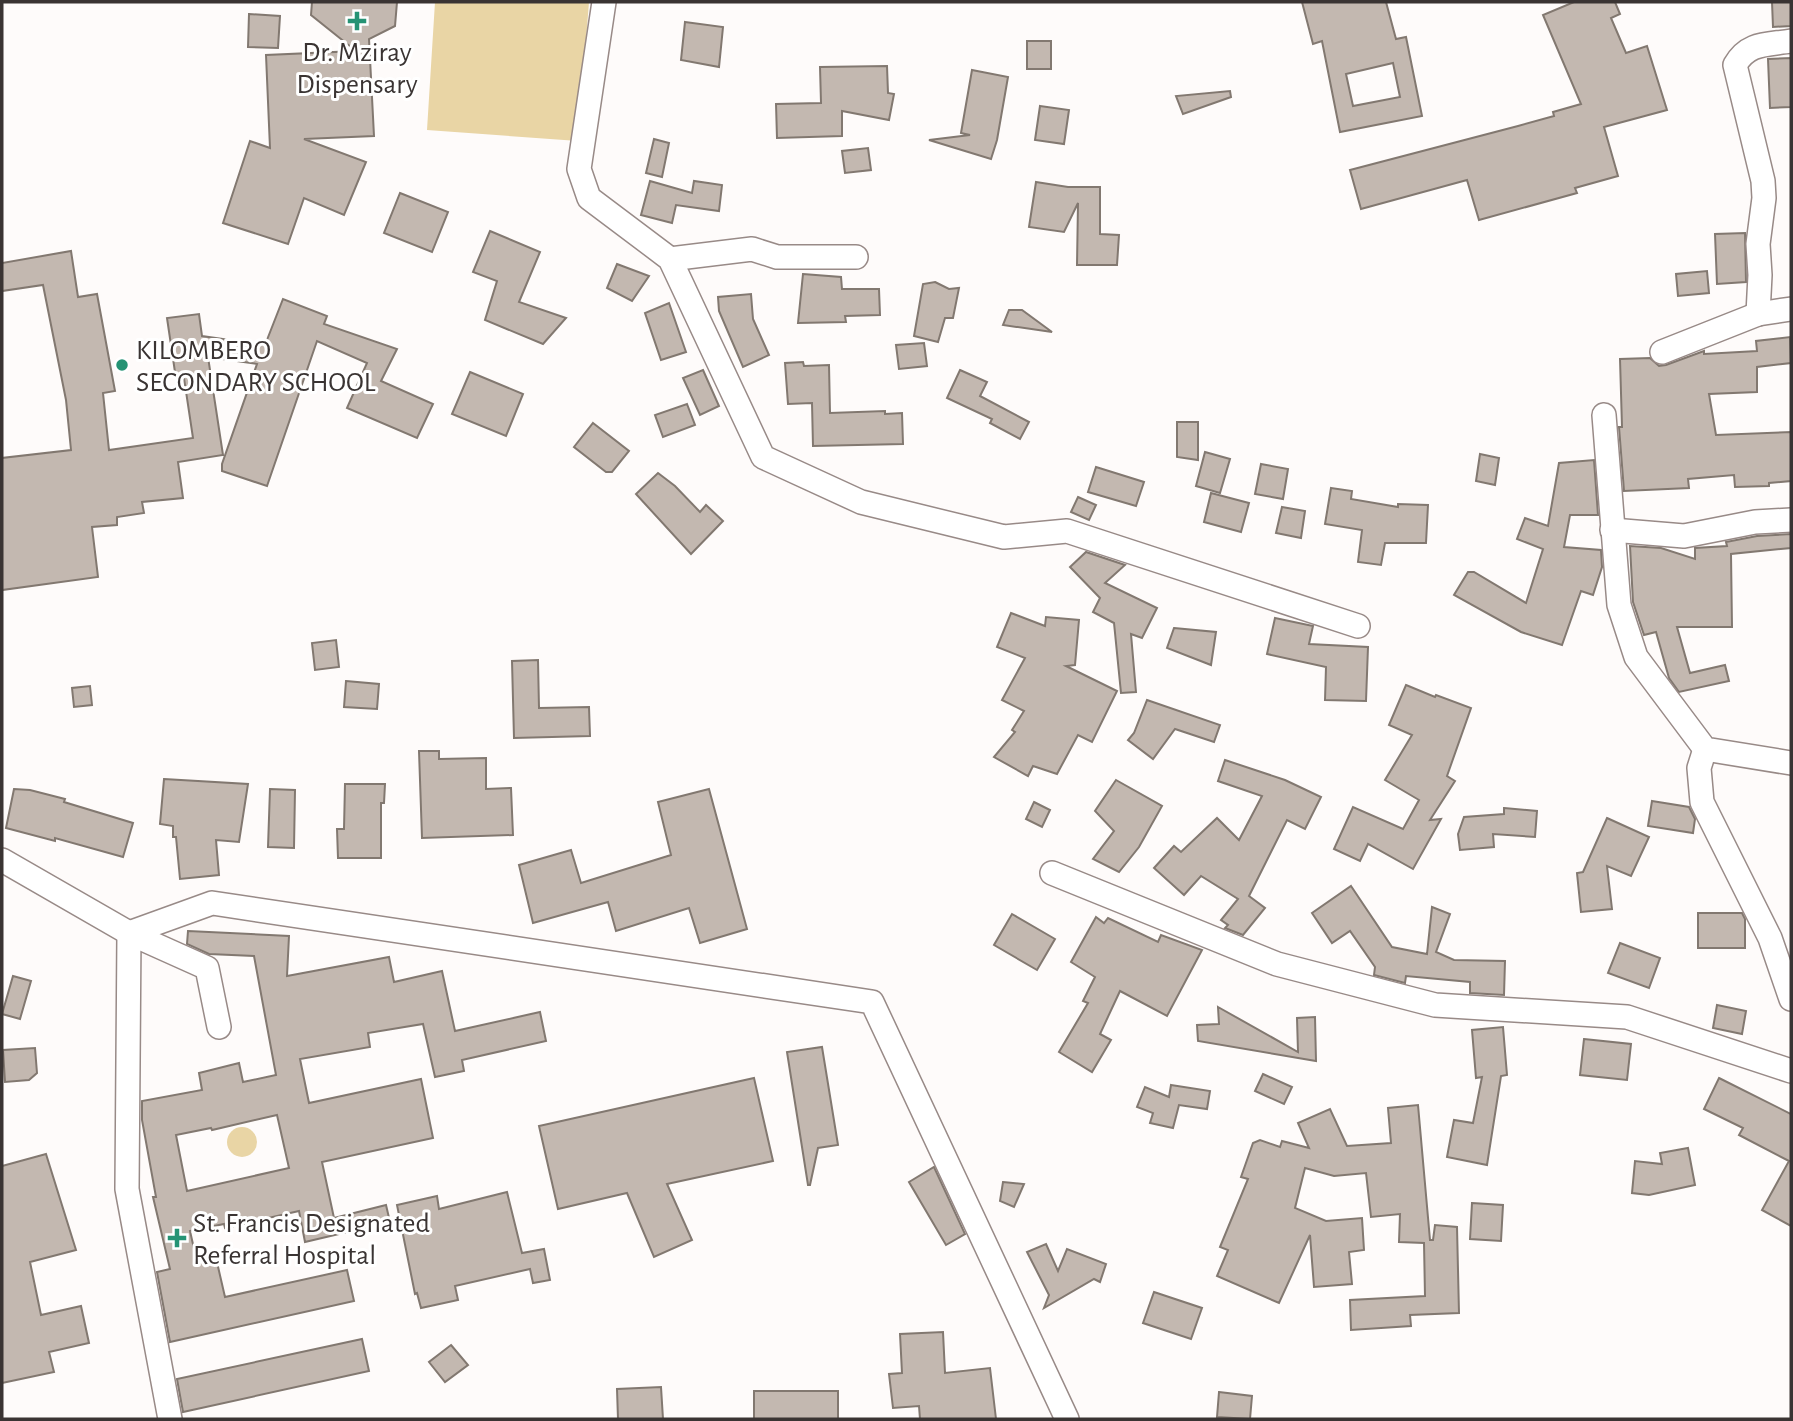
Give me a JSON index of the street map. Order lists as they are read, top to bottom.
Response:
{
  "places": {
    "health": ["Dr. Mziray Dispensary", "St. Francis Designated Referral Hospital"],
    "other": ["KILOMBERO SECONDARY SCHOOL"]
  }
}
